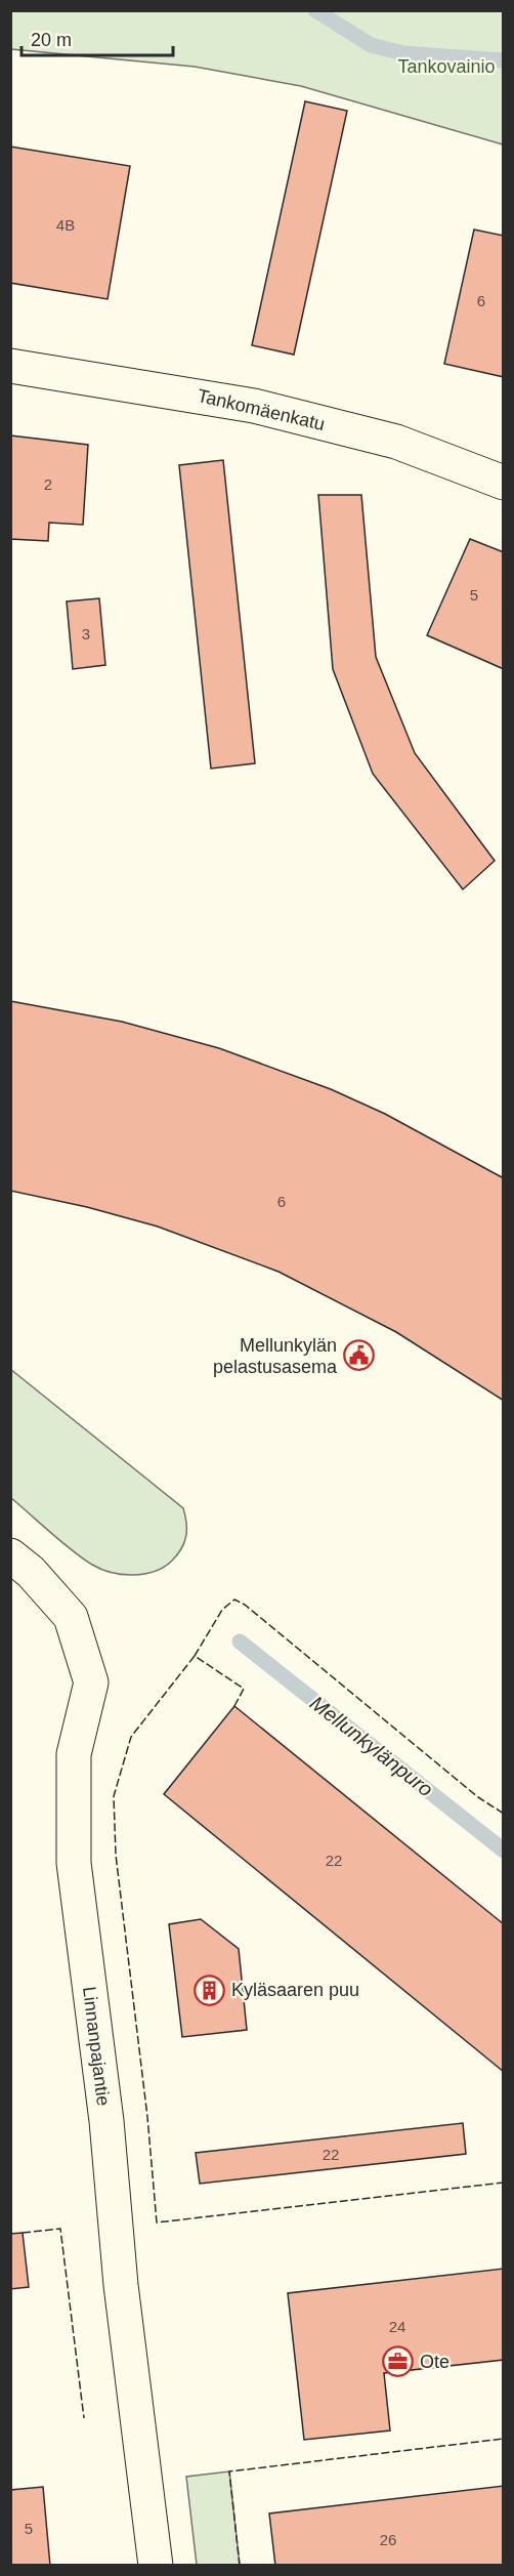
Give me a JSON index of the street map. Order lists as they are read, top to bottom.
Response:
{
  "streets": {
    "street": ["Tankomäenkatu", "Linnanpajantie"]
  },
  "water": ["Mellunkylänpuro"],
  "parks": ["Tankovainio"],
  "places": {
    "public building": ["Mellunkylän pelastusasema"],
    "building": ["Kyläsaaren puu"],
    "office": ["Ote"]
  },
  "house_numbers": [
    "4B",
    "6",
    "2",
    "5",
    "3",
    "6",
    "22",
    "22",
    "24",
    "5",
    "26"
  ],
  "scale_bar": "20 m"
}
